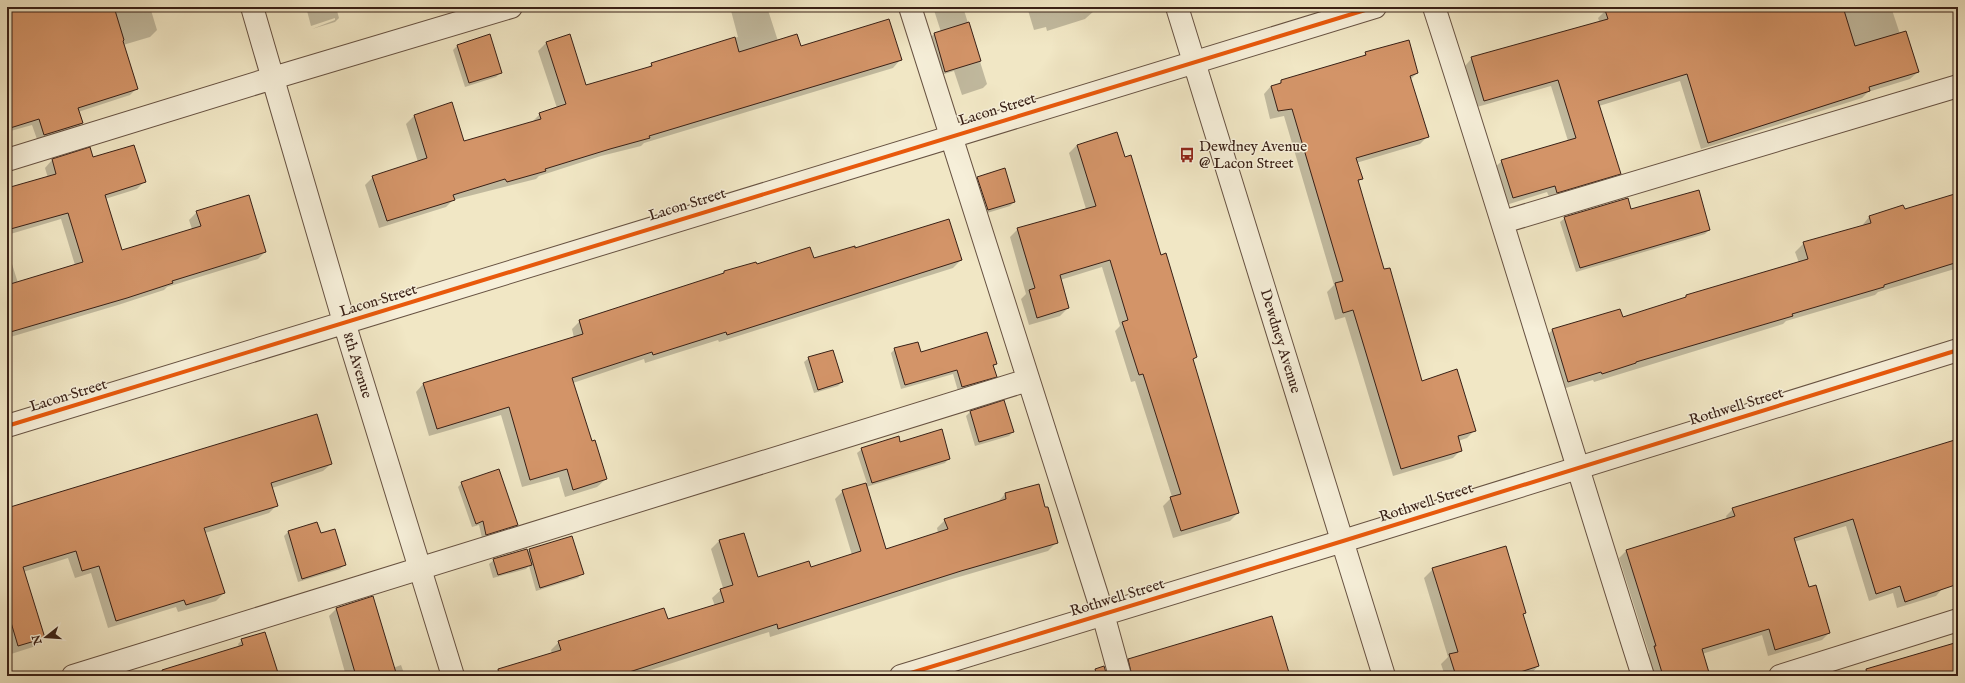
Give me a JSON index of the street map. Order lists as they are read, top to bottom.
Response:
{
  "streets": {
    "street": [
      "Lacon Street",
      "Dewdney Avenue",
      "8th Avenue",
      "Rothwell Street"
    ]
  },
  "crossings": [
    ["Lacon Street", "Dewdney Avenue"],
    ["Lacon Street", "8th Avenue"],
    ["Dewdney Avenue", "Rothwell Street"]
  ],
  "places": {
    "bus stop": ["Dewdney Avenue @ Lacon Street"]
  },
  "north": "left"
}
